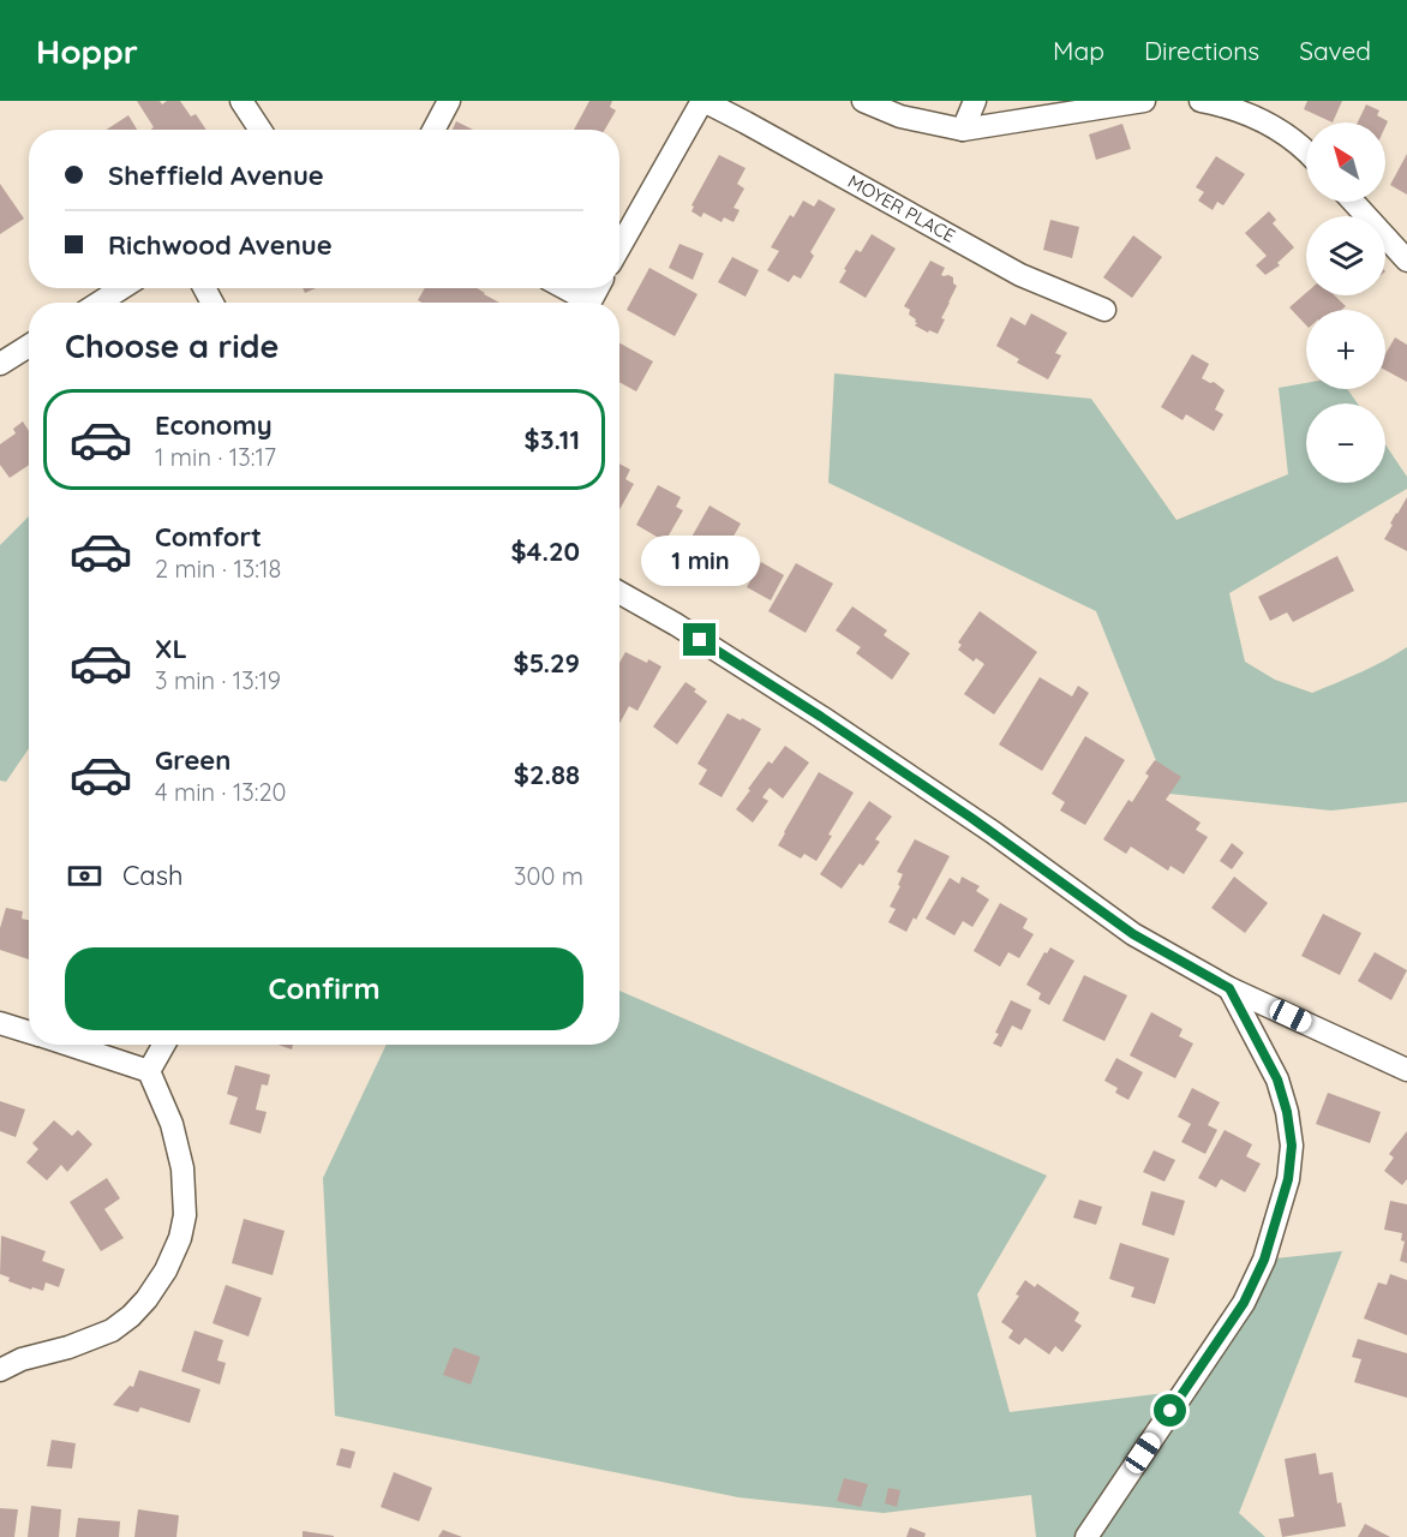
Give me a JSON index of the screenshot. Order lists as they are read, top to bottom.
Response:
{
  "streets": {
    "street": ["MOYER PLACE"]
  },
  "north": "top left",
  "page": {
    "header": "Hoppr",
    "nav": ["Map", "Directions", "Saved"],
    "map_buttons": ["+", "−"],
    "banner": ["Sheffield Avenue", "Richwood Avenue"],
    "heading": "Choose a ride",
    "list": [
      {
        "name": "Economy",
        "note": "1 min · 13:17",
        "value": "$3.11"
      },
      {
        "name": "Comfort",
        "note": "2 min · 13:18",
        "value": "$4.20"
      },
      {
        "name": "XL",
        "note": "3 min · 13:19",
        "value": "$5.29"
      },
      {
        "name": "Green",
        "note": "4 min · 13:20",
        "value": "$2.88"
      }
    ],
    "bubble": "1 min",
    "pay": ["Cash", "300 m"],
    "buttons": "Confirm"
  }
}
